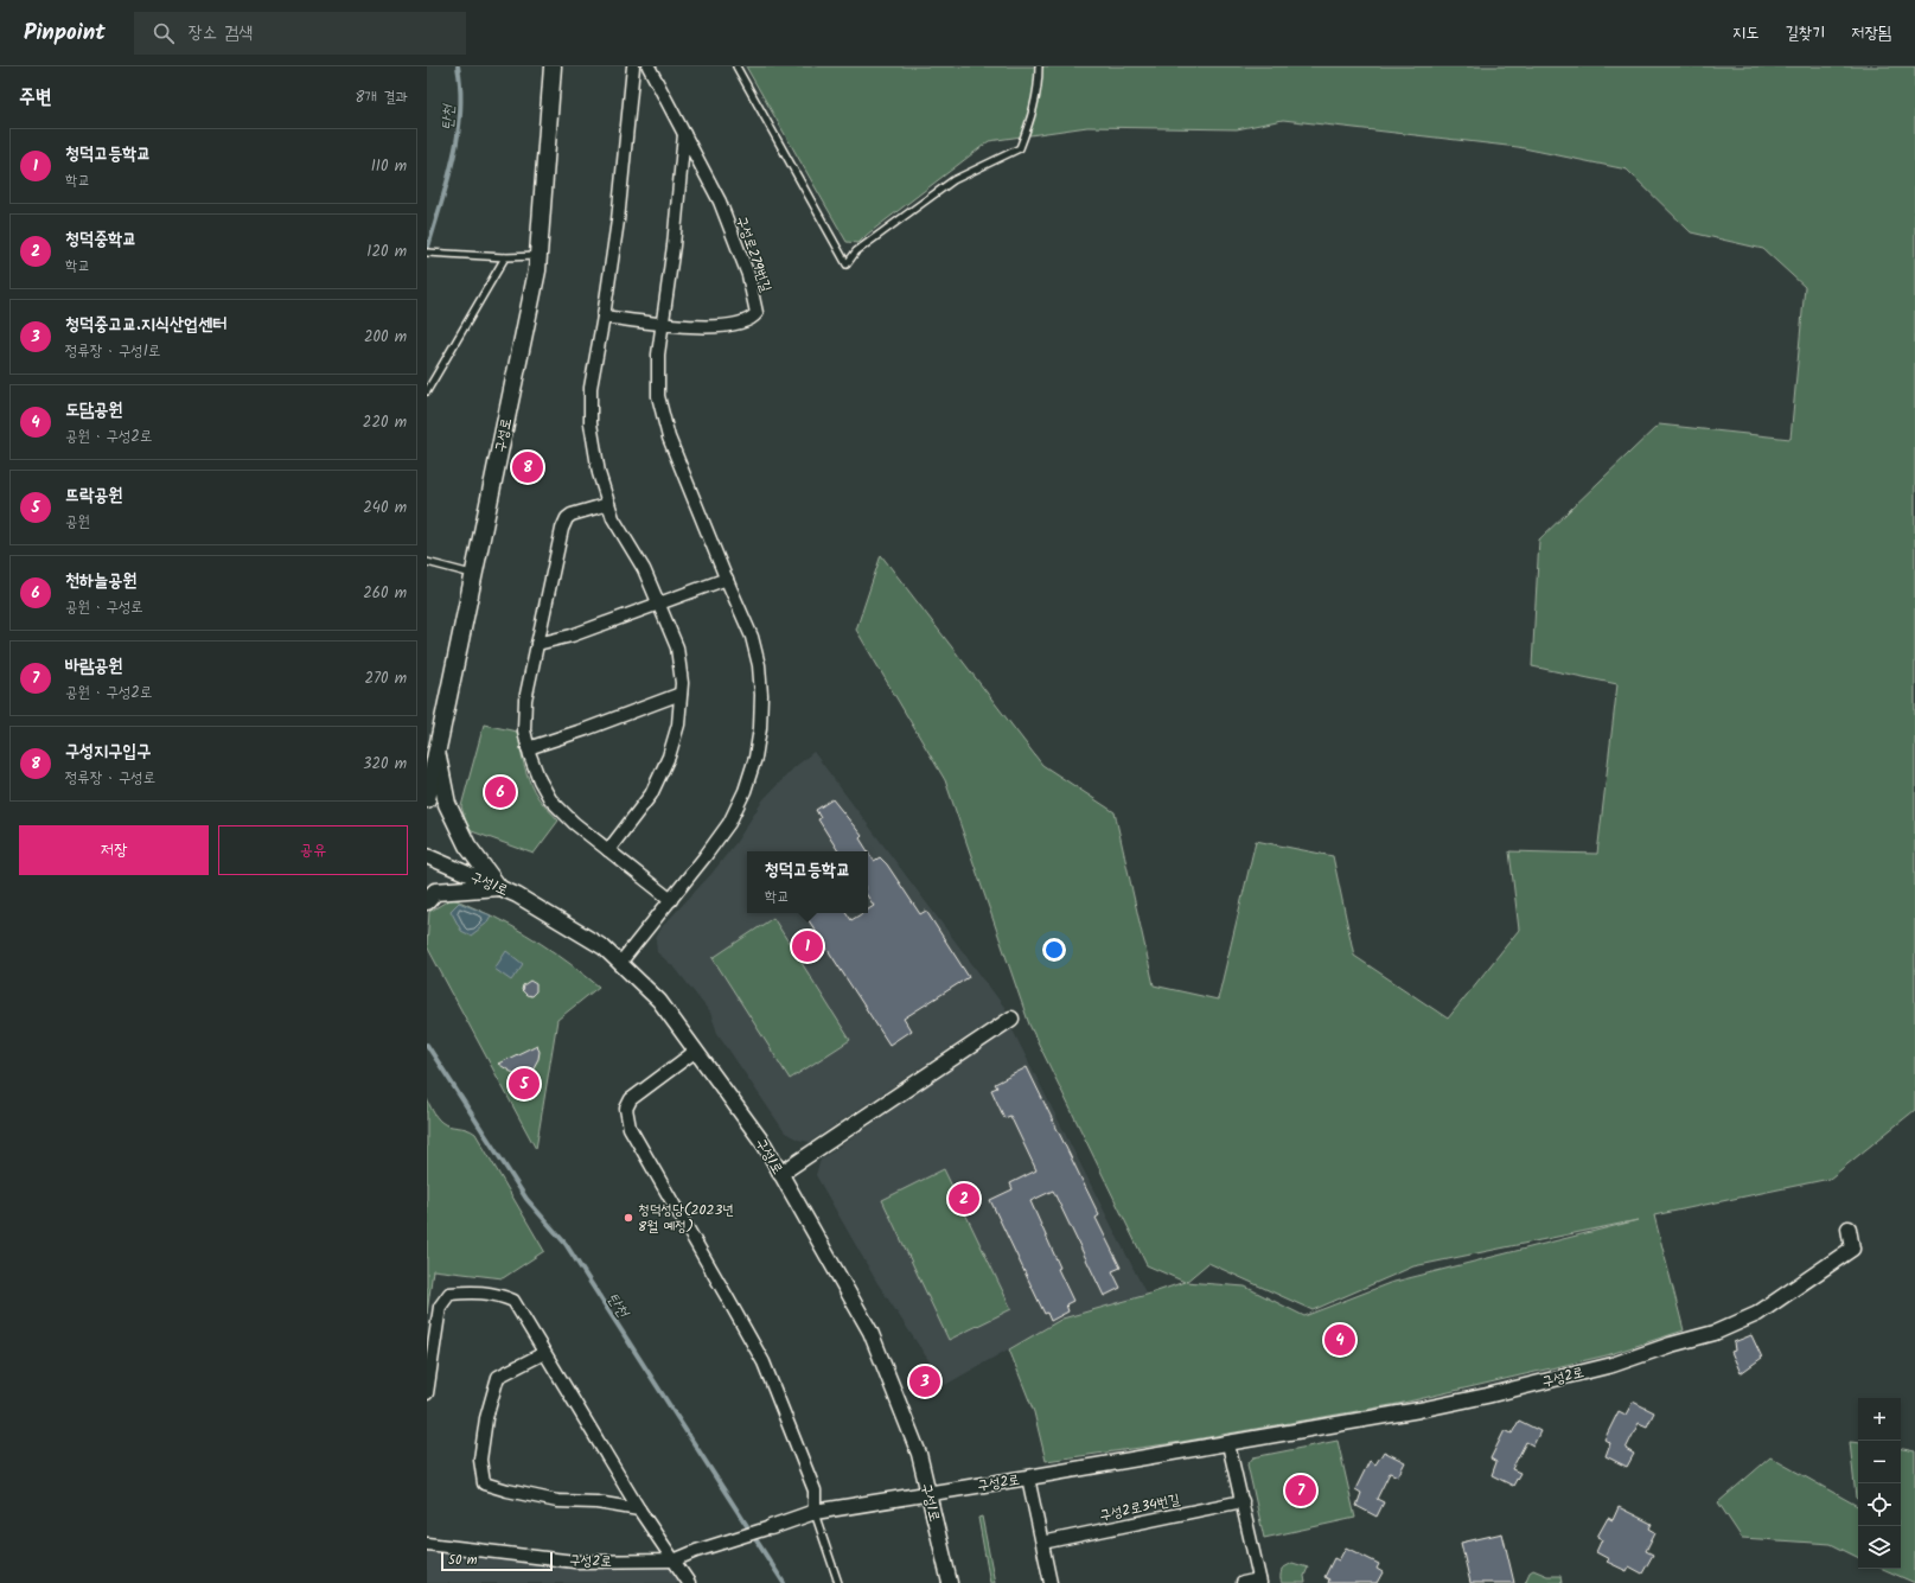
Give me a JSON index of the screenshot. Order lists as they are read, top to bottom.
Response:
{
  "streets": {
    "main road": ["구성로"],
    "street": [
      "구성로279번길",
      "구성1로",
      "구성2로",
      "구성2로34번길"
    ]
  },
  "crossings": [
    ["구성1로", "구성2로"]
  ],
  "water": ["탄천"],
  "places": ["청덕성당(2023년 8월 예정)"],
  "scale_bar": "50 m",
  "page": {
    "header": "Pinpoint",
    "search": "장소 검색",
    "nav": ["지도", "길찾기", "저장됨"],
    "heading": ["주변", "8개 결과"],
    "list": [
      {
        "mark": "1",
        "name": "청덕고등학교",
        "note": "학교",
        "value": "110 m"
      },
      {
        "mark": "2",
        "name": "청덕중학교",
        "note": "학교",
        "value": "120 m"
      },
      {
        "mark": "3",
        "name": "청덕중고교.지식산업센터",
        "note": "정류장 · 구성1로",
        "value": "200 m"
      },
      {
        "mark": "4",
        "name": "도담공원",
        "note": "공원 · 구성2로",
        "value": "220 m"
      },
      {
        "mark": "5",
        "name": "뜨락공원",
        "note": "공원",
        "value": "240 m"
      },
      {
        "mark": "6",
        "name": "천하늘공원",
        "note": "공원 · 구성로",
        "value": "260 m"
      },
      {
        "mark": "7",
        "name": "바람공원",
        "note": "공원 · 구성2로",
        "value": "270 m"
      },
      {
        "mark": "8",
        "name": "구성지구입구",
        "note": "정류장 · 구성로",
        "value": "320 m"
      }
    ],
    "pins": [
      "8",
      "6",
      "1",
      "5",
      "2",
      "4",
      "3",
      "7"
    ],
    "buttons": ["저장", "공유"],
    "popup": ["청덕고등학교", "학교"],
    "map_buttons": ["+", "−"],
    "scale": "50 m"
  }
}
